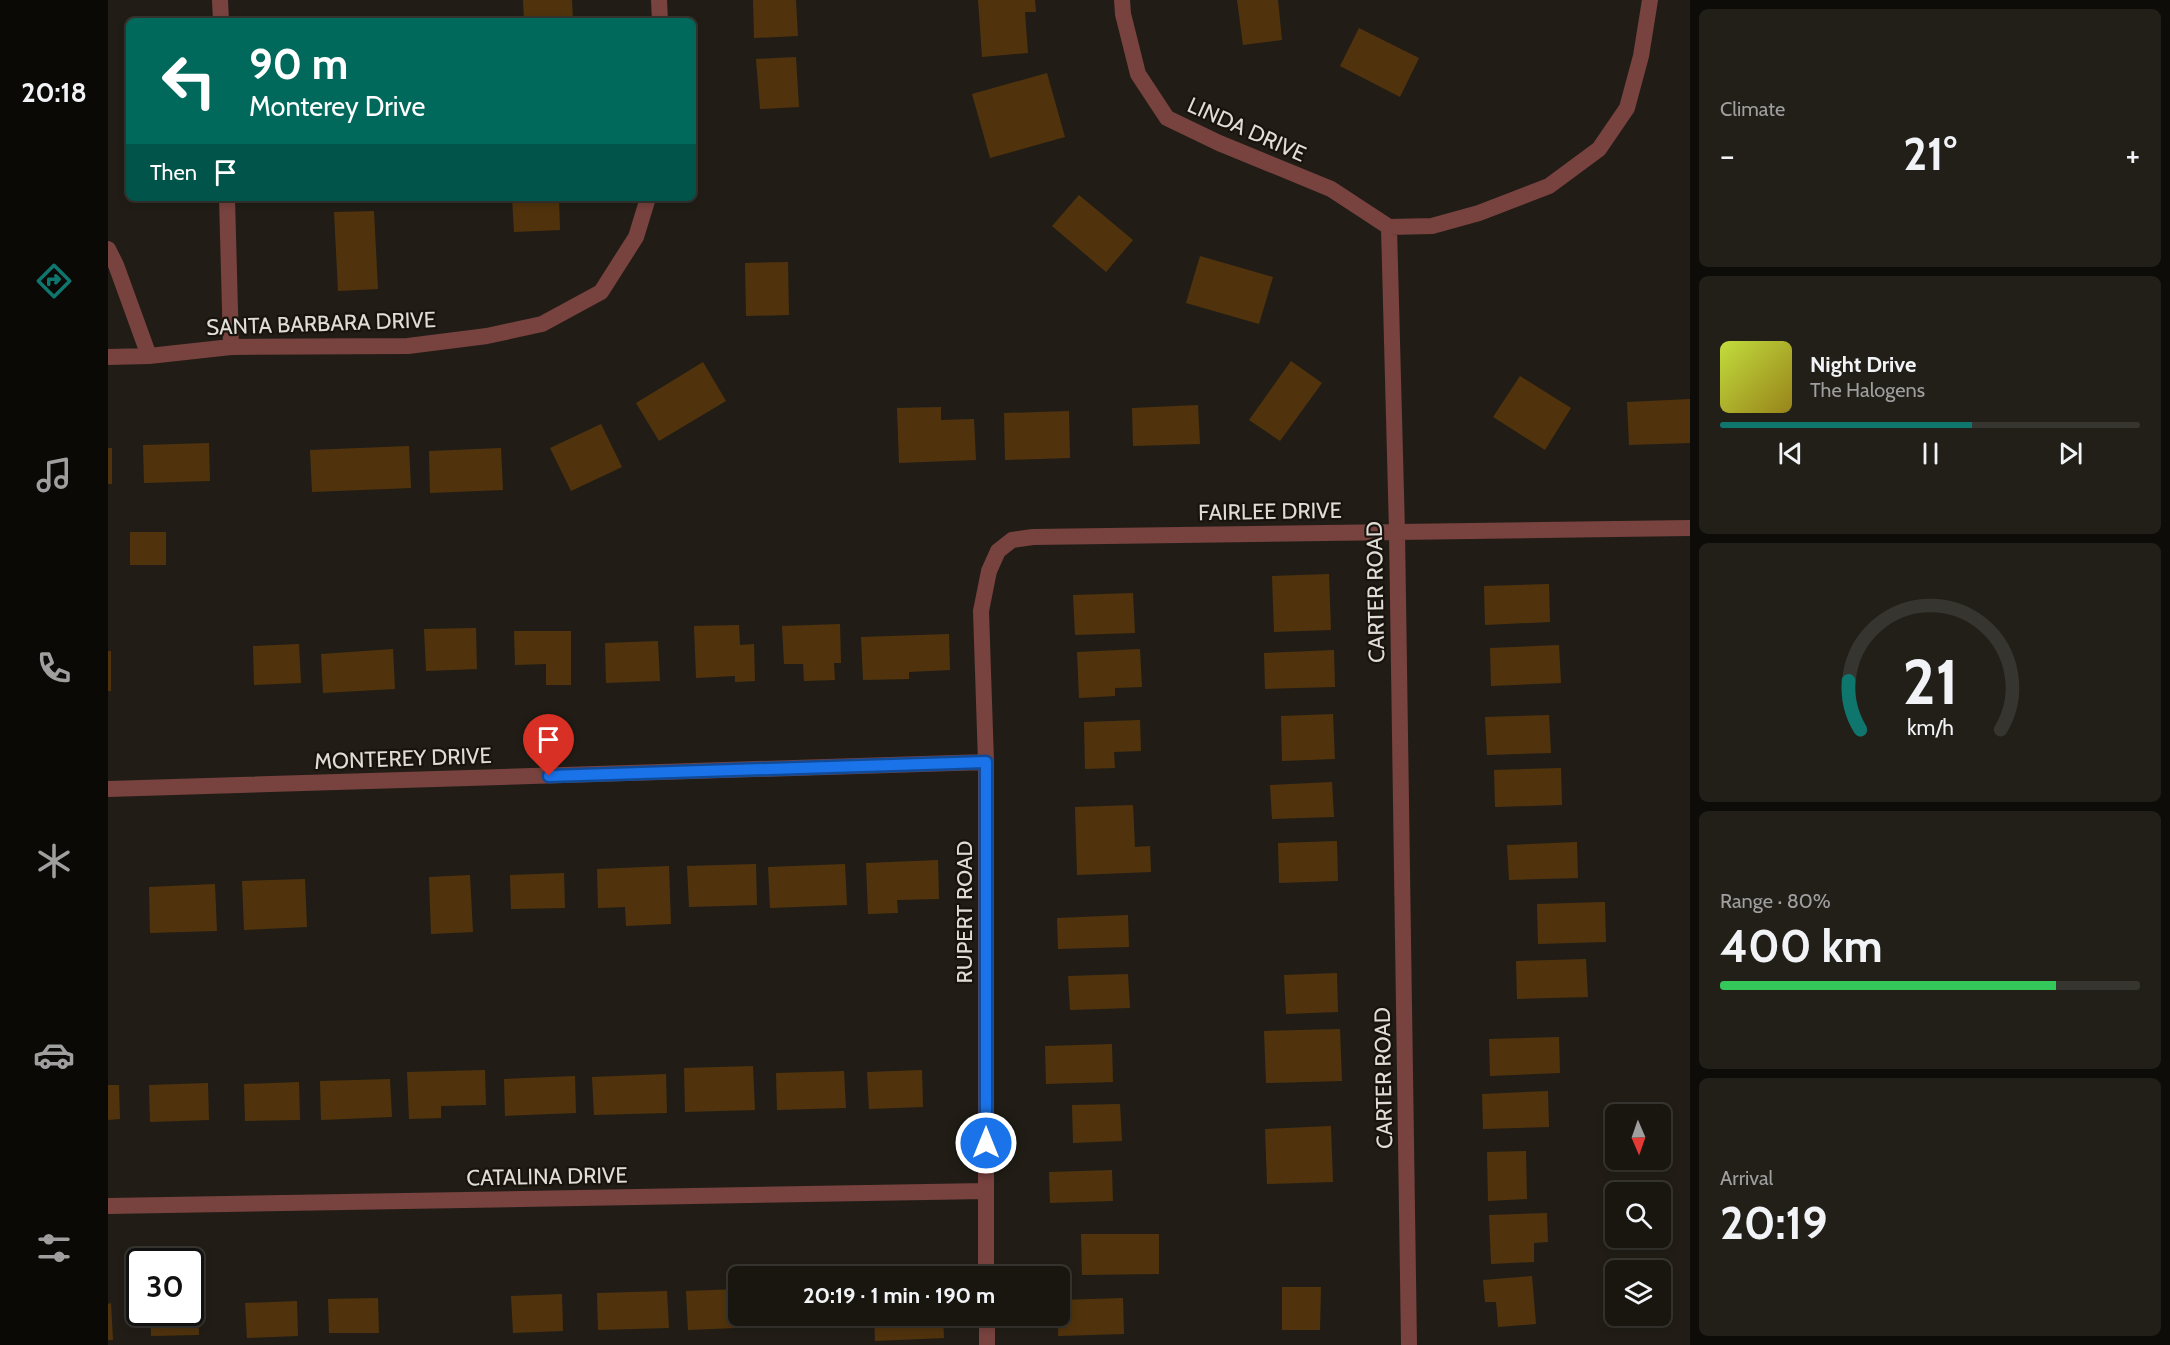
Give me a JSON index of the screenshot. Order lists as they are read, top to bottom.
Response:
{
  "streets": {
    "street": [
      "LINDA DRIVE",
      "SANTA BARBARA DRIVE",
      "FAIRLEE DRIVE",
      "CARTER ROAD",
      "MONTEREY DRIVE",
      "RUPERT ROAD",
      "CATALINA DRIVE"
    ]
  },
  "crossings": [
    ["LINDA DRIVE", "CARTER ROAD"],
    ["FAIRLEE DRIVE", "CARTER ROAD"],
    ["FAIRLEE DRIVE", "RUPERT ROAD"],
    ["MONTEREY DRIVE", "RUPERT ROAD"],
    ["RUPERT ROAD", "CATALINA DRIVE"]
  ],
  "north": "bottom",
  "page": {
    "tabs": "20:18",
    "tile": [
      "Climate",
      ["Range · 80%", "400 km"],
      ["Arrival", "20:19"]
    ],
    "turn": ["90 m", "Monterey Drive"],
    "heat": ["−", "21°", "+"],
    "then": "Then",
    "song": ["Night Drive", "The Halogens"],
    "limit": "30",
    "trip": "20:19 · 1 min · 190 m",
    "gauge": ["21", "km/h"]
  }
}
